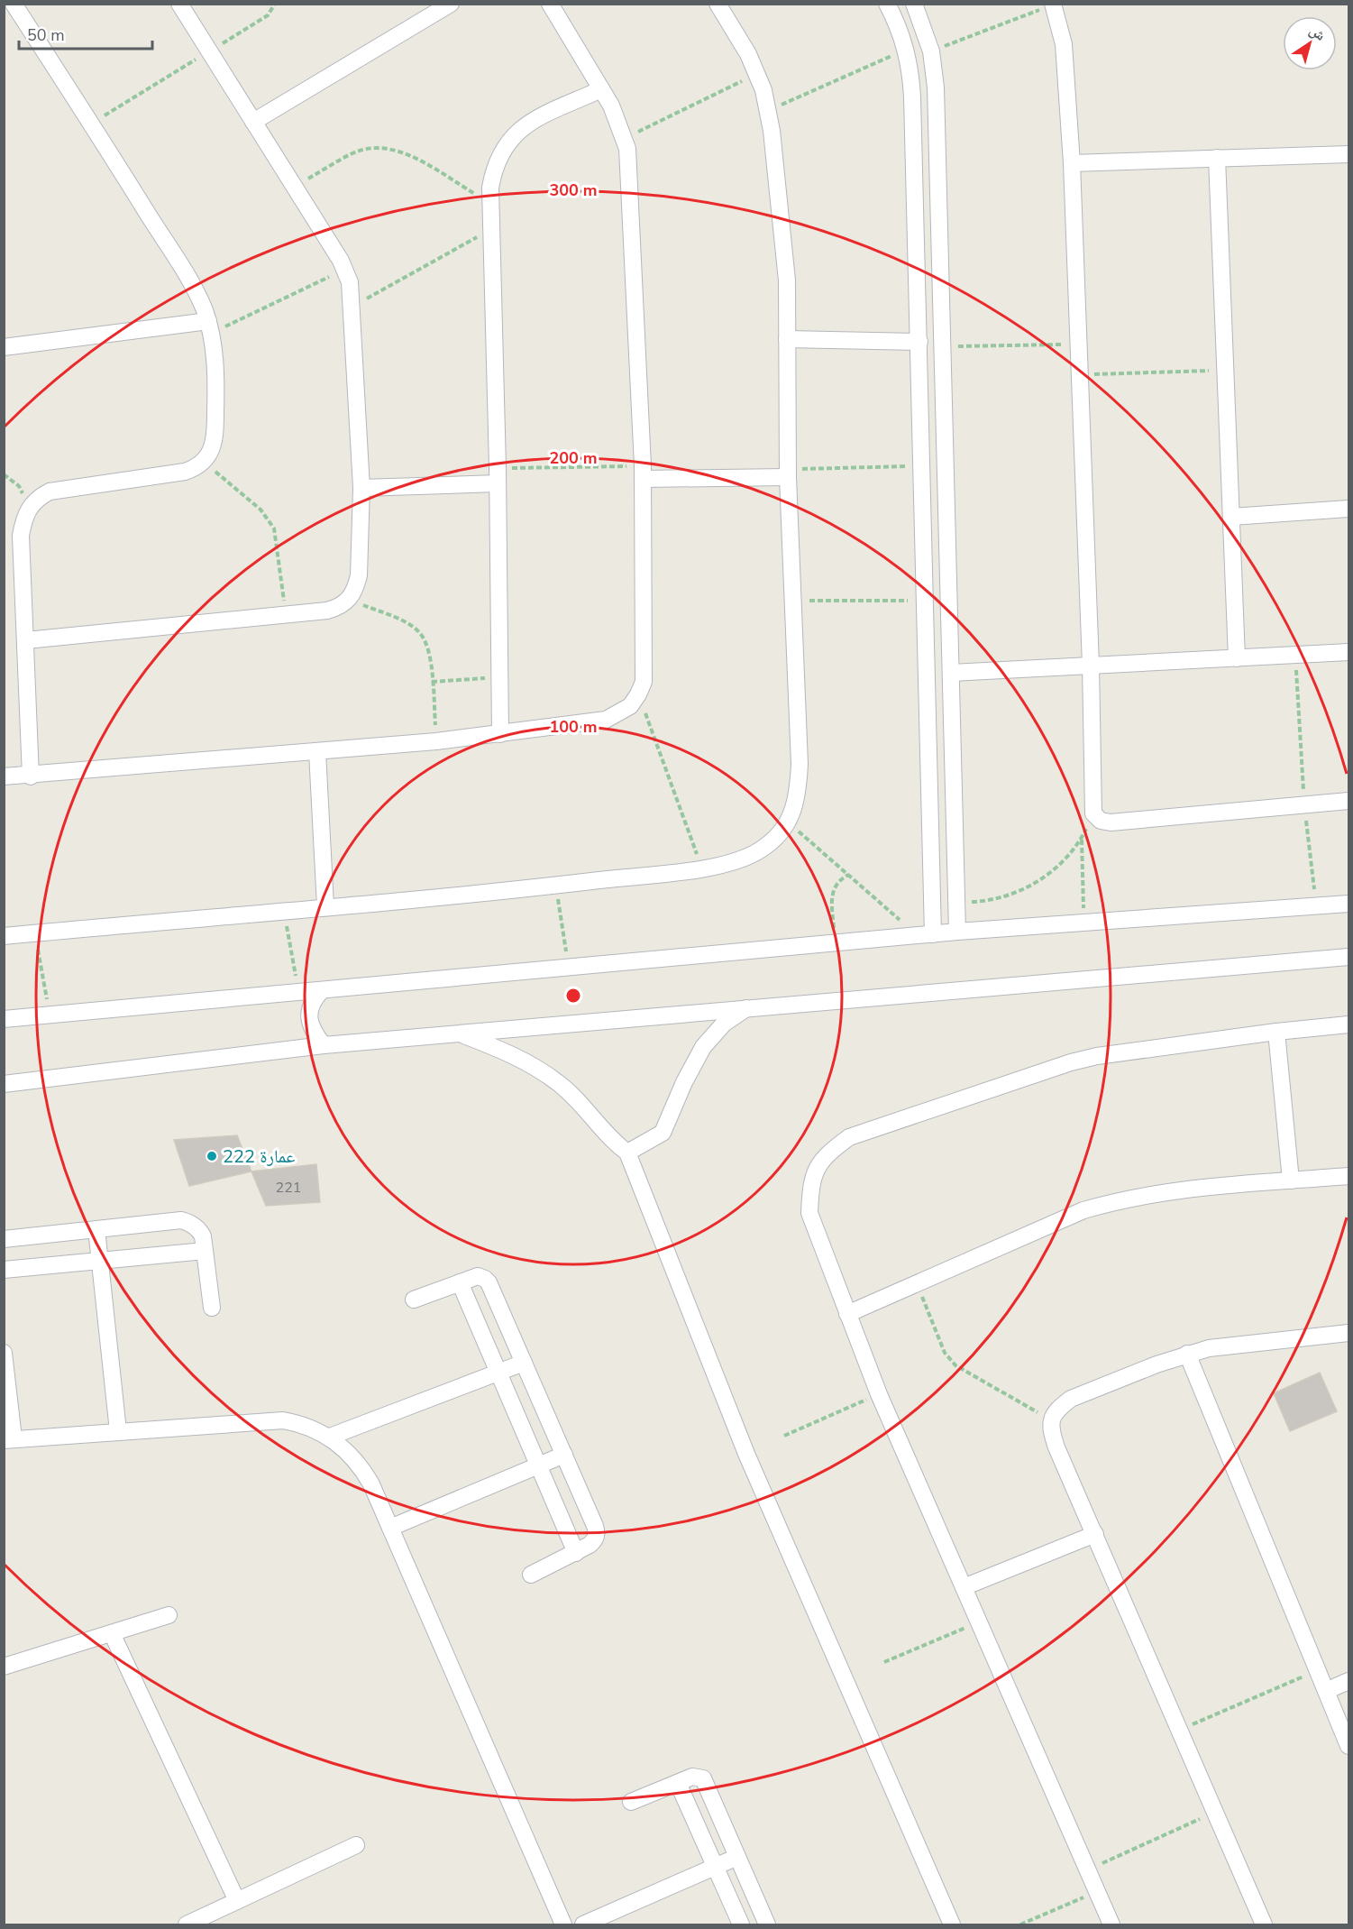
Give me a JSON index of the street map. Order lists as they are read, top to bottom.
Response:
{
  "places": ["عمارة 222"],
  "house_numbers": ["221"],
  "scale_bar": "50 m",
  "north": "top right",
  "rings": ["300 m", "200 m", "100 m"]
}
